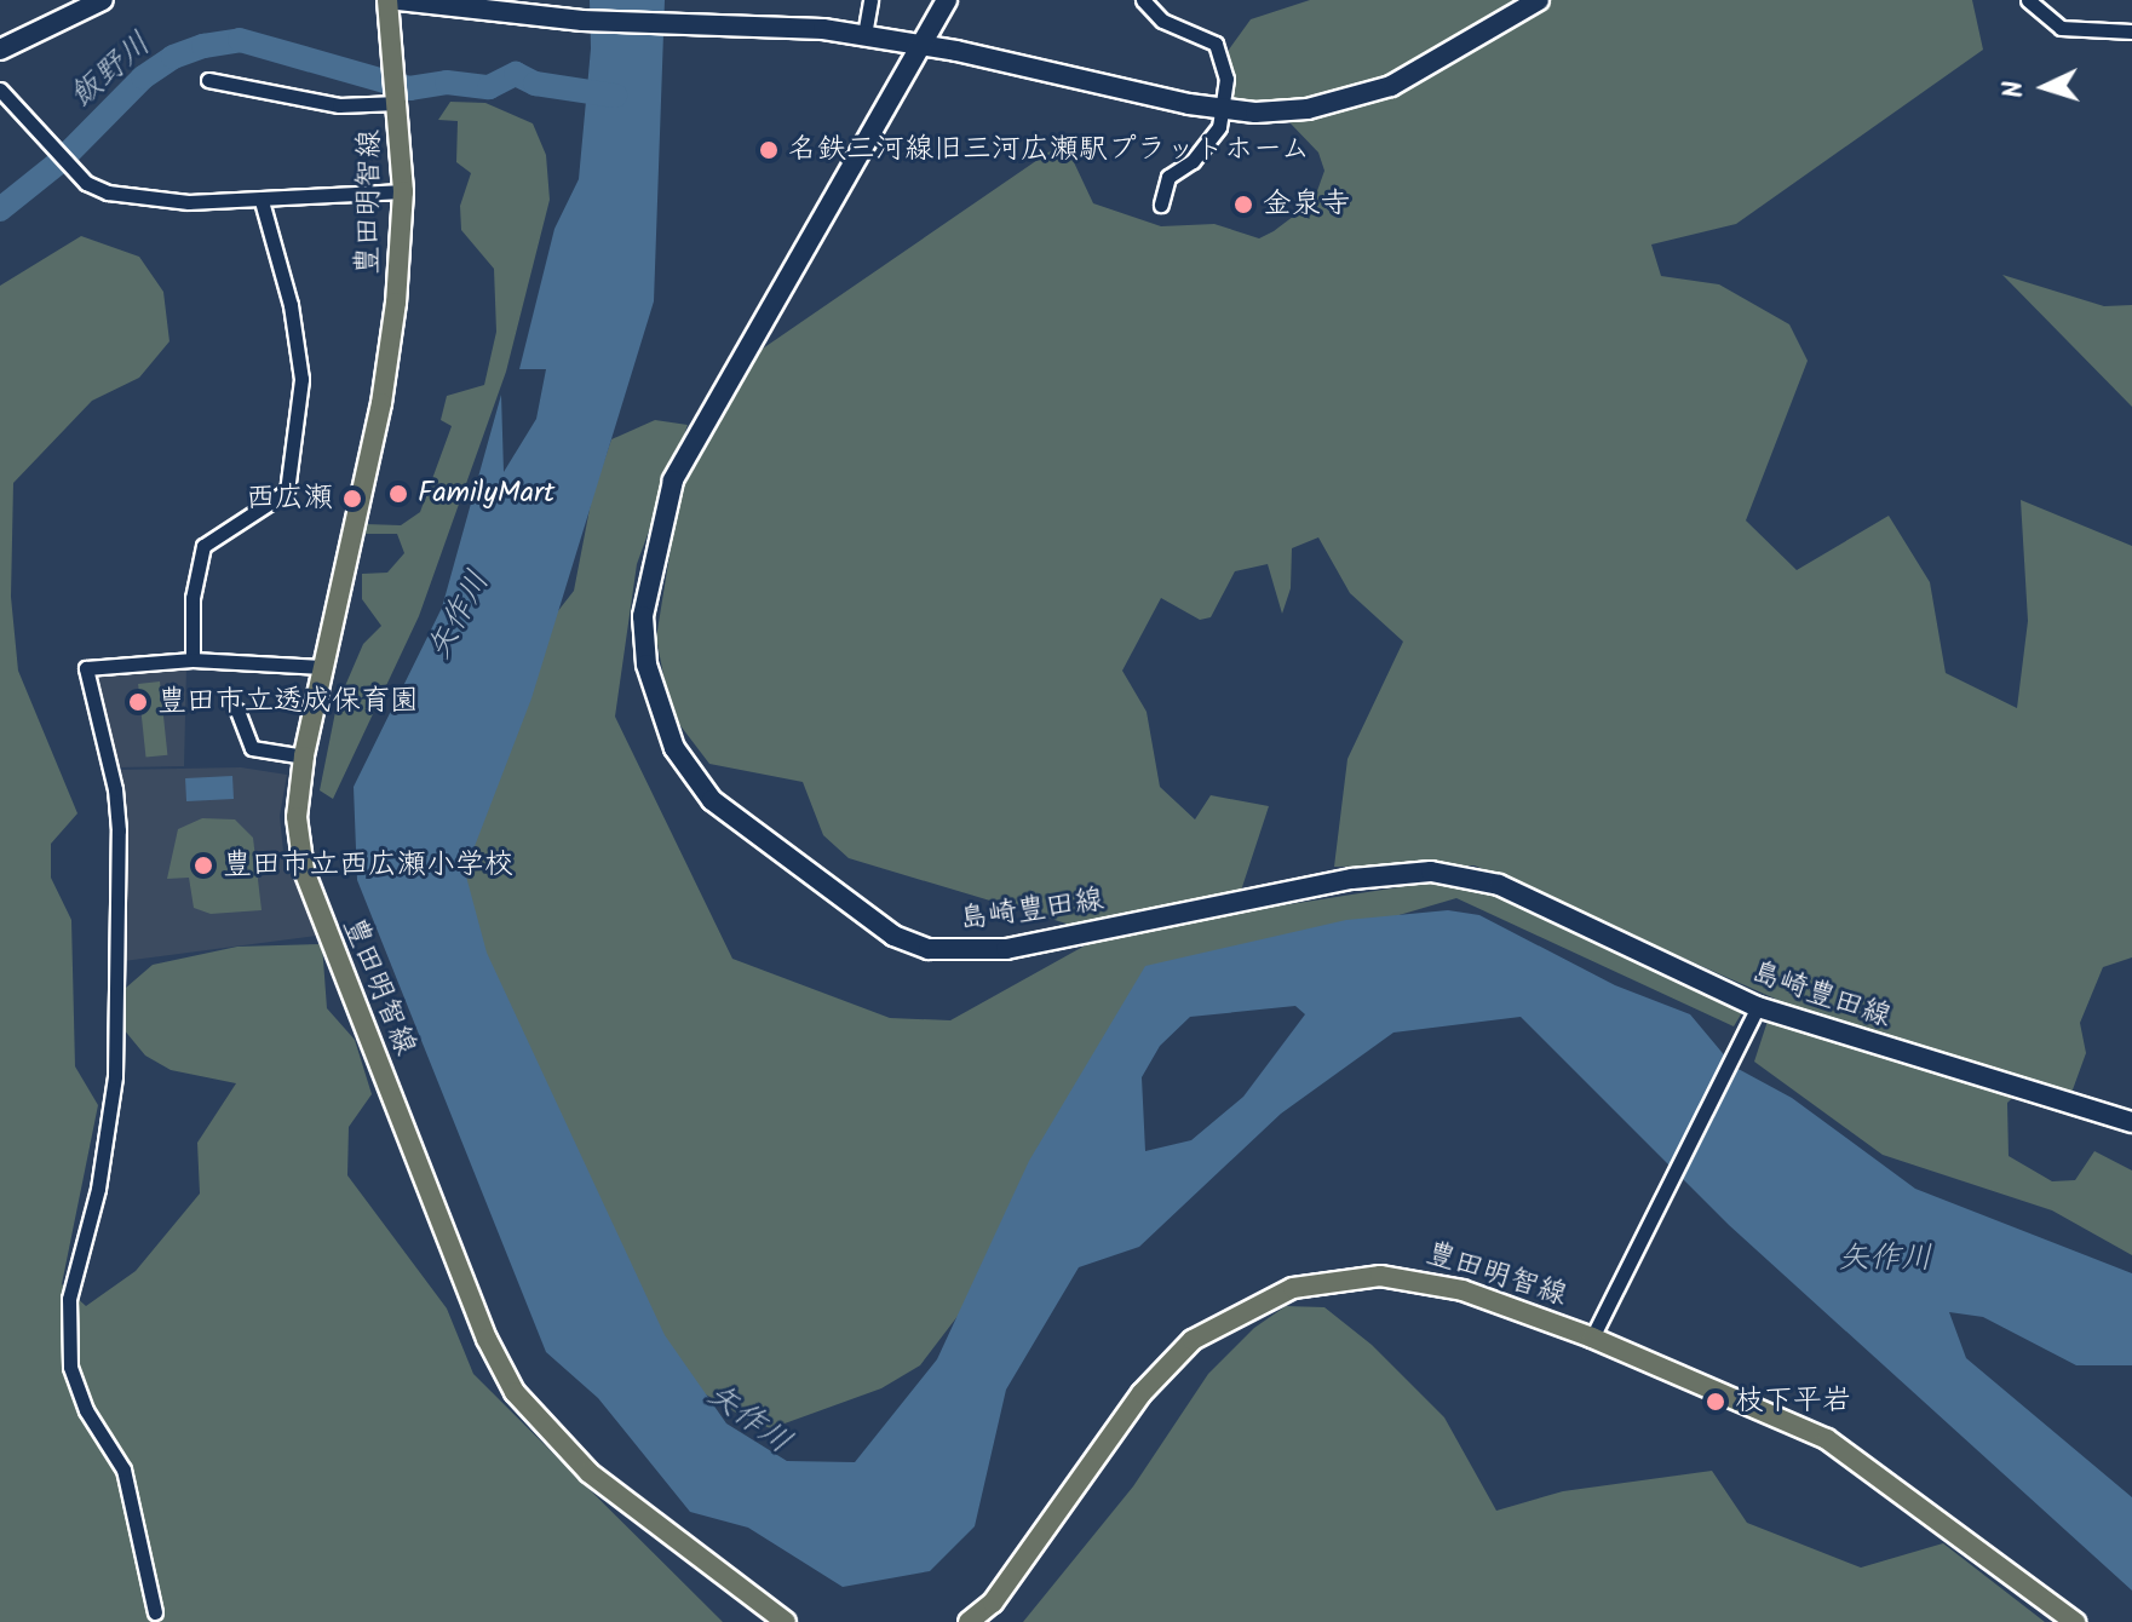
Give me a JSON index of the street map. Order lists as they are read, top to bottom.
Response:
{
  "streets": {
    "main road": ["豊田明智線", "島崎豊田線"]
  },
  "water": ["飯野川", "矢作川"],
  "places": [
    "名鉄三河線旧三河広瀬駅プラットホーム",
    "金泉寺",
    "FamilyMart",
    "西広瀬",
    "豊田市立透成保育園",
    "豊田市立西広瀬小学校",
    "枝下平岩"
  ],
  "north": "left"
}
